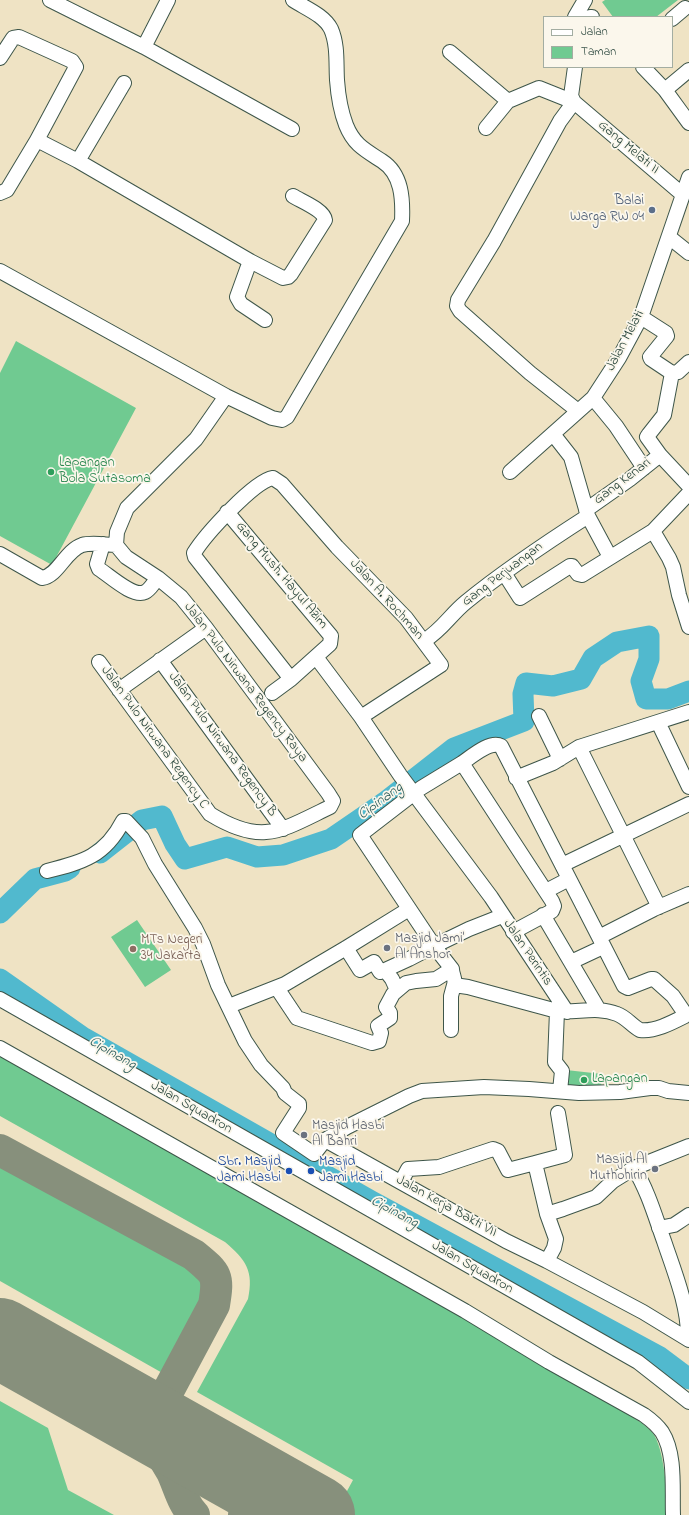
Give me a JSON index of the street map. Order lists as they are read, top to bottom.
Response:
{
  "streets": {
    "street": [
      "Gang Melati II",
      "Jalan Melati",
      "Gang Kenari",
      "Gang Perjuangan",
      "Gang Mush. Hayul Azim",
      "Jalan A. Rochman",
      "Jalan Pulo Nirwana Regency Raya",
      "Jalan Pulo Nirwana Regency C",
      "Jalan Pulo Nirwana Regency B",
      "Jalan Perintis",
      "Jalan Squadron",
      "Jalan Kerja Bakti VII"
    ]
  },
  "crossings": [
    ["Gang Melati II", "Jalan Melati"],
    ["Gang Kenari", "Gang Perjuangan"],
    ["Gang Perjuangan", "Jalan A. Rochman"],
    ["Gang Mush. Hayul Azim", "Jalan A. Rochman"],
    ["Jalan Pulo Nirwana Regency Raya", "Jalan Pulo Nirwana Regency C"],
    ["Jalan Pulo Nirwana Regency Raya", "Jalan Pulo Nirwana Regency B"]
  ],
  "water": ["Cipinang"],
  "places": [
    "Balai Warga RW 04",
    "Lapangan Bola Sutasoma",
    "Masjid Jami' Al Anshor",
    "MTs Negeri 34 Jakarta",
    "Lapangan",
    "Masjid Hasbi Al Bahri",
    "Masjid Al Muthohirin",
    "Sbr. Masjid Jami Hasbi",
    "Masjid Jami Hasbi"
  ],
  "legend": ["Jalan", "Taman"]
}
